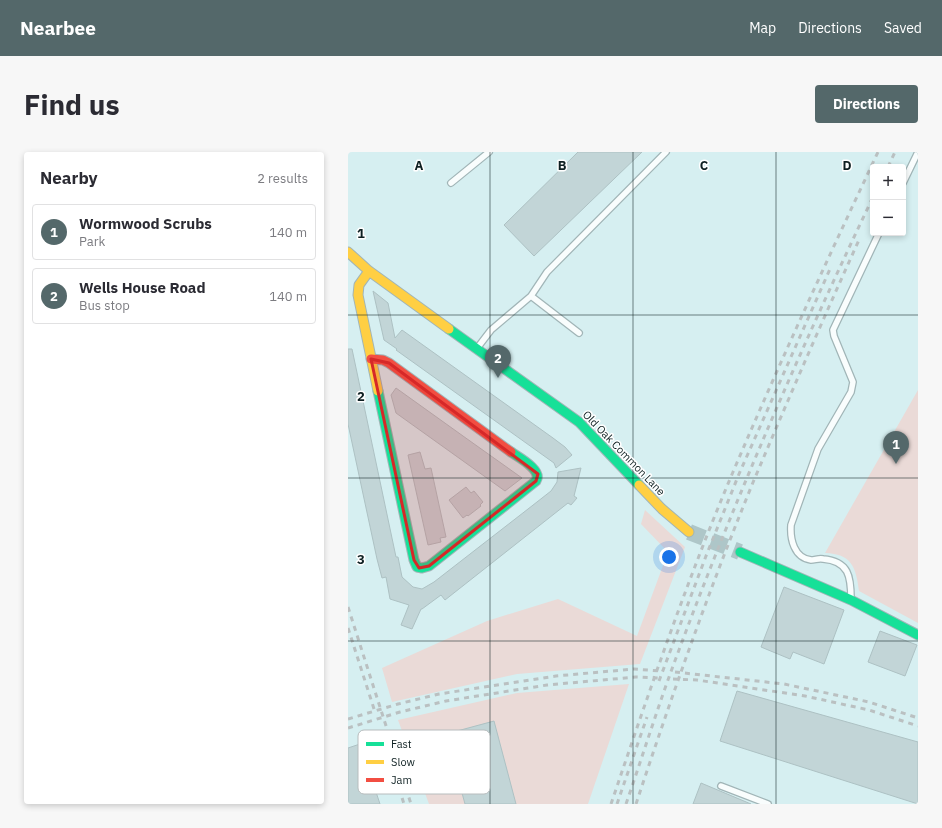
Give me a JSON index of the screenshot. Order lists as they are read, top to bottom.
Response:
{
  "streets": {
    "street": ["Old Oak Common Lane"]
  },
  "legend": ["Fast", "Slow", "Jam"],
  "page": {
    "header": "Nearbee",
    "nav": ["Map", "Directions", "Saved"],
    "buttons": "Directions",
    "title": "Find us",
    "heading": ["Nearby", "2 results"],
    "map_buttons": ["+", "−"],
    "list": [
      {
        "mark": "1",
        "name": "Wormwood Scrubs",
        "note": "Park",
        "value": "140 m"
      },
      {
        "mark": "2",
        "name": "Wells House Road",
        "note": "Bus stop",
        "value": "140 m"
      }
    ],
    "pins": ["2", "1"]
  },
  "grid": {
    "columns": [
      "A",
      "B",
      "C",
      "D"
    ],
    "rows": ["1", "2", "3"]
  }
}
